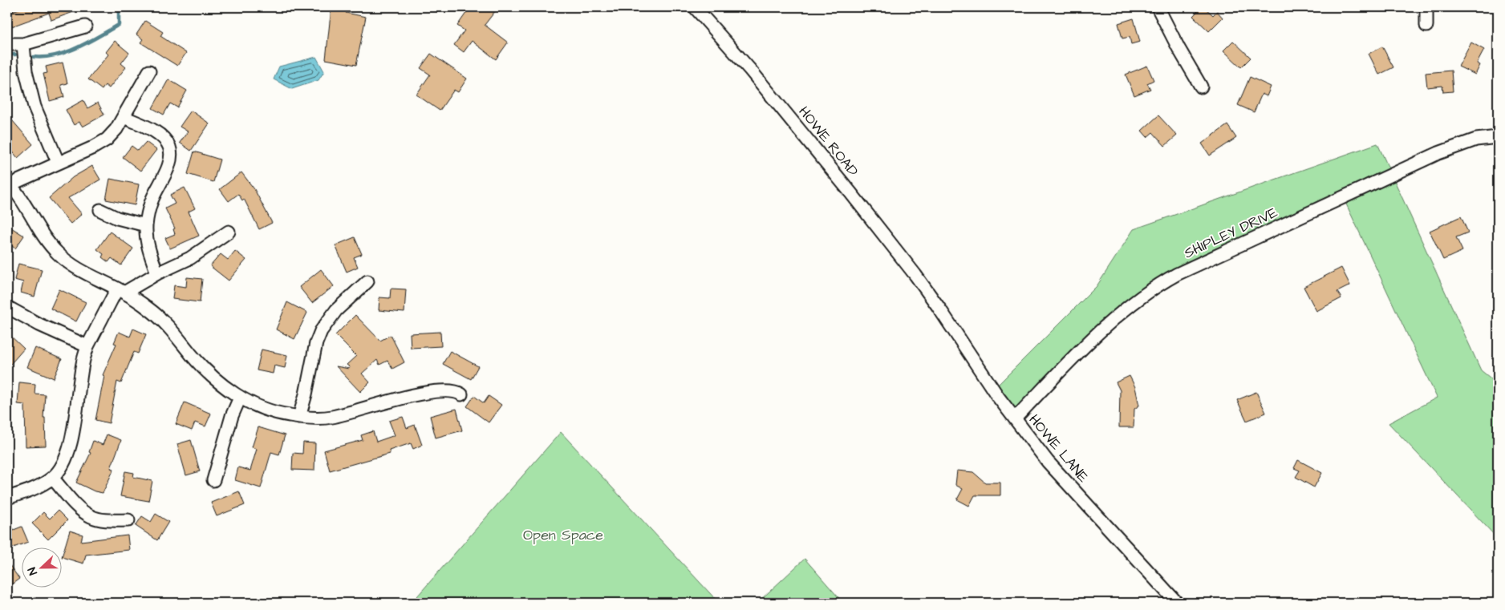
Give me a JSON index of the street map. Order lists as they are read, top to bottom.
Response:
{
  "streets": {
    "street": ["HOWE ROAD", "SHIPLEY DRIVE", "HOWE LANE"]
  },
  "crossings": [
    ["HOWE ROAD", "HOWE LANE"],
    ["SHIPLEY DRIVE", "HOWE LANE"]
  ],
  "parks": ["Open Space"],
  "north": "left"
}
